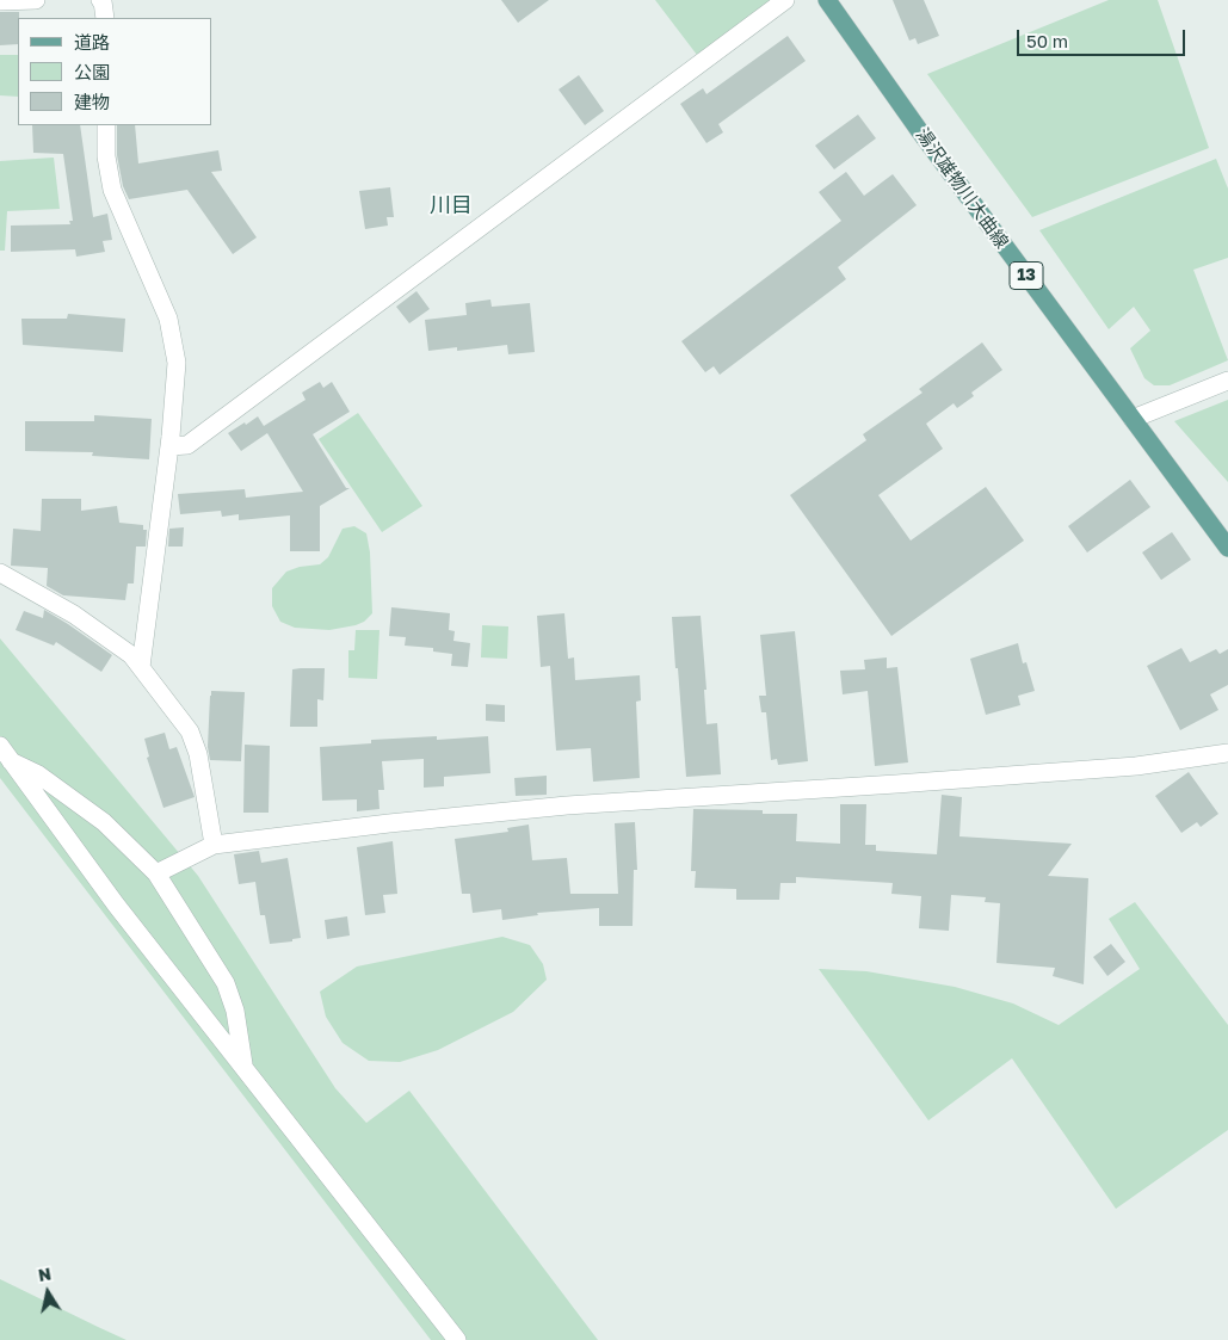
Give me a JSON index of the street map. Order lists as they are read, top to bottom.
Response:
{
  "streets": {
    "main road": ["湯沢雄物川大曲線", "13"]
  },
  "districts": ["川目"],
  "legend": ["道路", "公園", "建物"],
  "scale_bar": "50 m",
  "north": "top"
}
